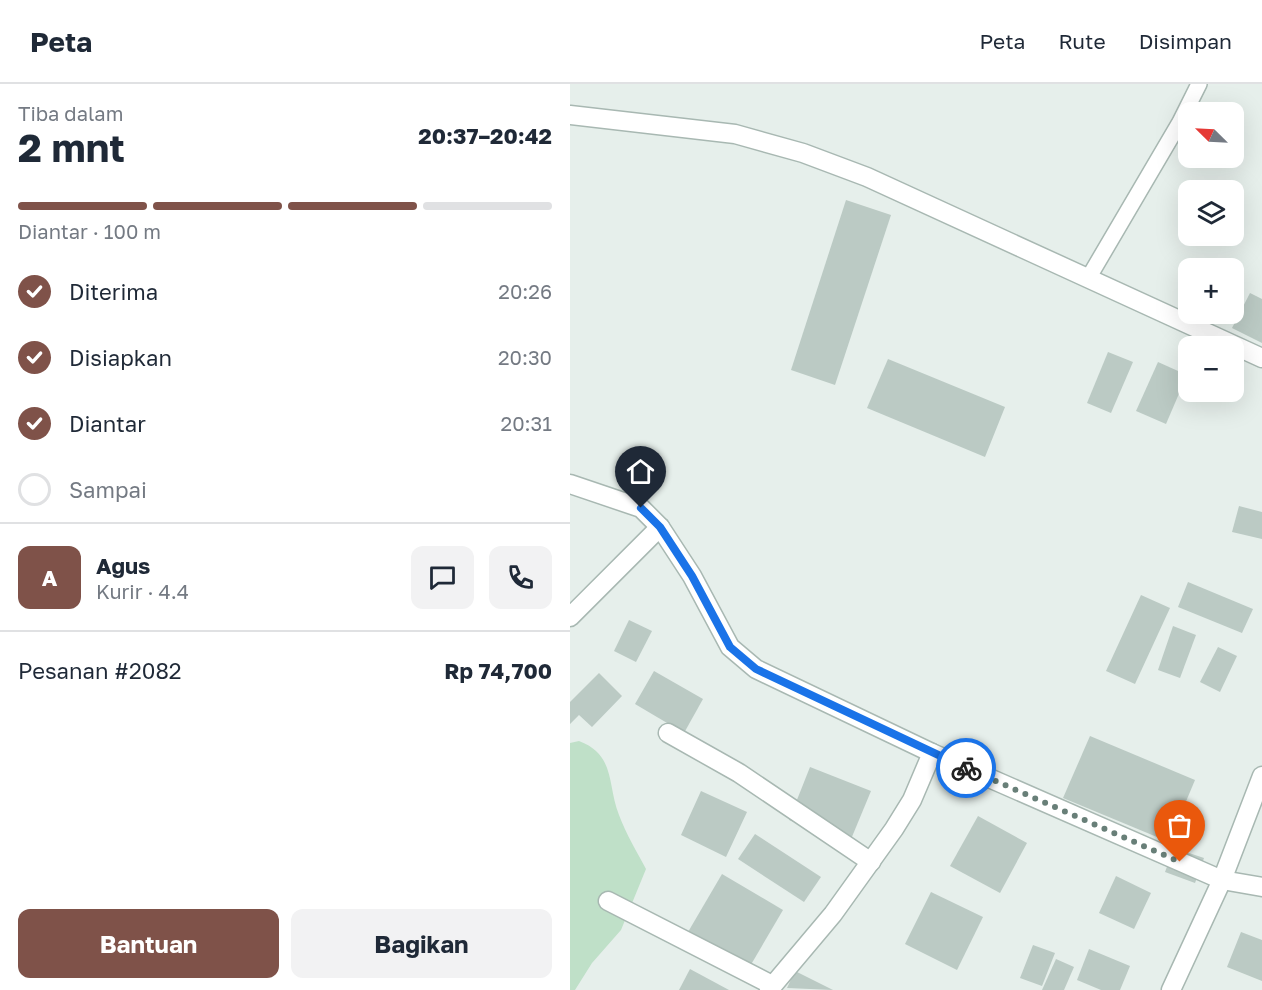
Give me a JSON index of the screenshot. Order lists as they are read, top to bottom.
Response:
{
  "north": "top left",
  "page": {
    "header": "Peta",
    "nav": ["Peta", "Rute", "Disimpan"],
    "heading": ["2 mnt", "Tiba dalam", "20:37–20:42"],
    "panel": [
      "Agus",
      "Kurir · 4.4",
      "Pesanan #2082",
      "Rp 74,700"
    ],
    "map_buttons": ["+", "−"],
    "bar": "Diantar · 100 m",
    "list": [
      ["Diterima", "20:26"],
      ["Disiapkan", "20:30"],
      ["Diantar", "20:31"],
      "Sampai"
    ],
    "round": "A",
    "buttons": ["Bantuan", "Bagikan"]
  }
}
